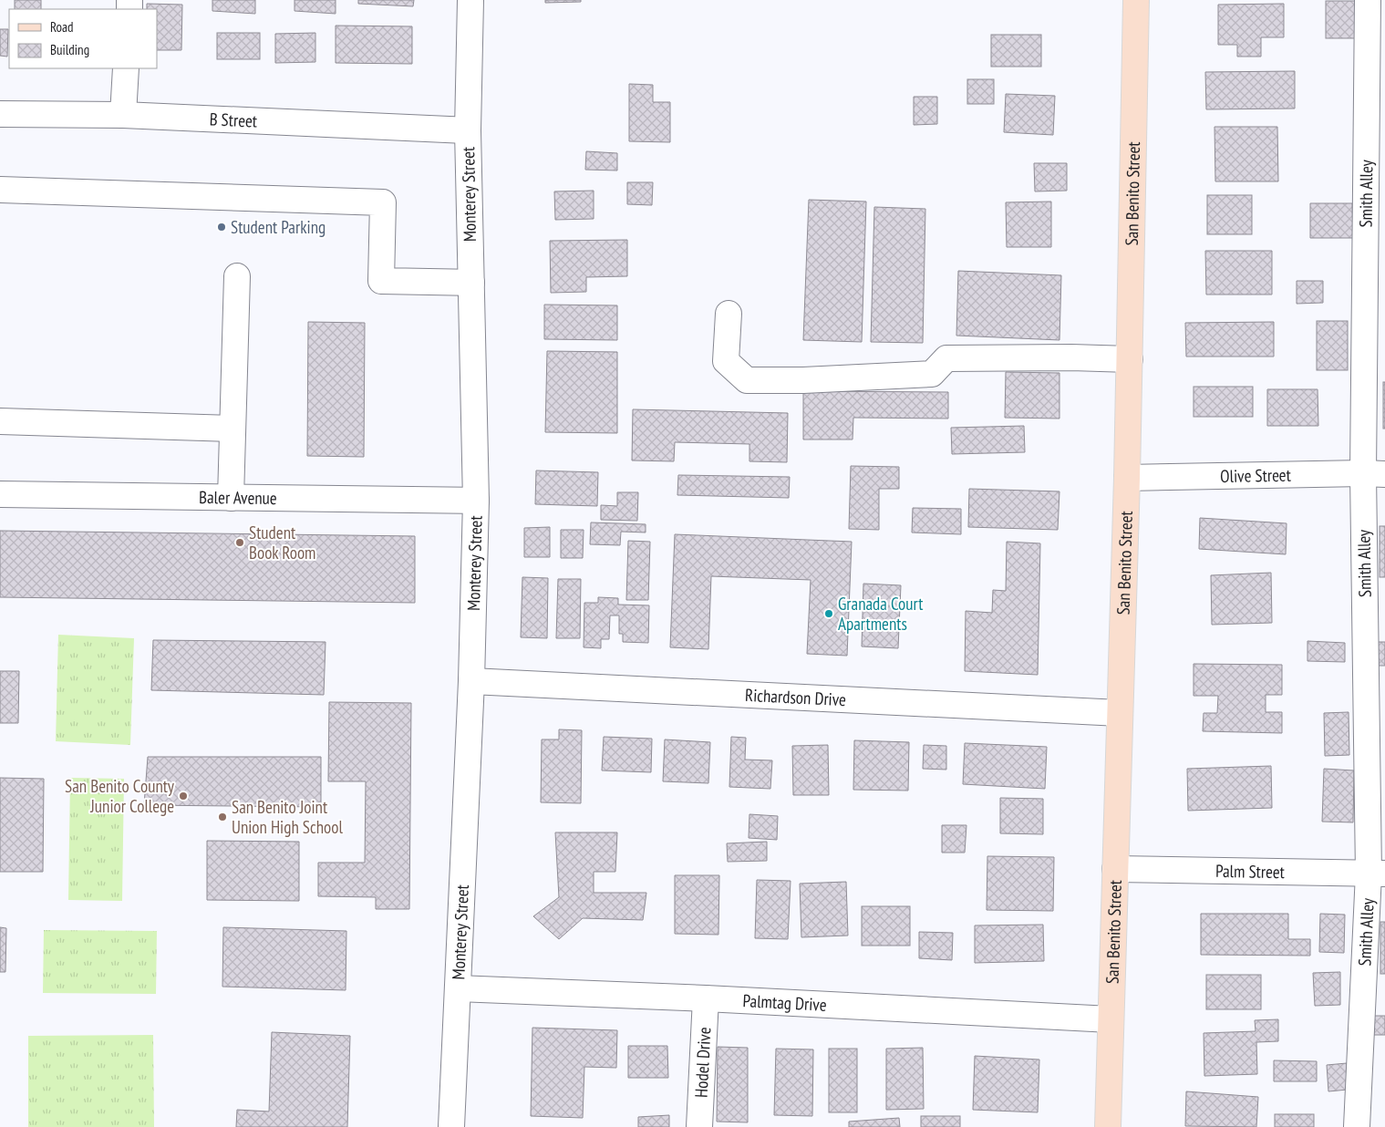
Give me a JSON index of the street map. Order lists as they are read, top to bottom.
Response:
{
  "streets": {
    "main road": ["San Benito Street"],
    "street": [
      "B Street",
      "Monterey Street",
      "Smith Alley",
      "Olive Street",
      "Baler Avenue",
      "Richardson Drive",
      "Palm Street",
      "Palmtag Drive",
      "Hodel Drive"
    ]
  },
  "crossings": [
    ["B Street", "Monterey Street"],
    ["Monterey Street", "Baler Avenue"],
    ["Monterey Street", "Richardson Drive"],
    ["Monterey Street", "Palmtag Drive"],
    ["San Benito Street", "Olive Street"],
    ["San Benito Street", "Richardson Drive"],
    ["San Benito Street", "Palm Street"],
    ["San Benito Street", "Palmtag Drive"],
    ["Smith Alley", "Olive Street"],
    ["Smith Alley", "Palm Street"],
    ["Palmtag Drive", "Hodel Drive"]
  ],
  "places": [
    "Student Parking",
    "Student Book Room",
    "Granada Court Apartments",
    "San Benito County Junior College",
    "San Benito Joint Union High School"
  ],
  "legend": ["Road", "Building"]
}
